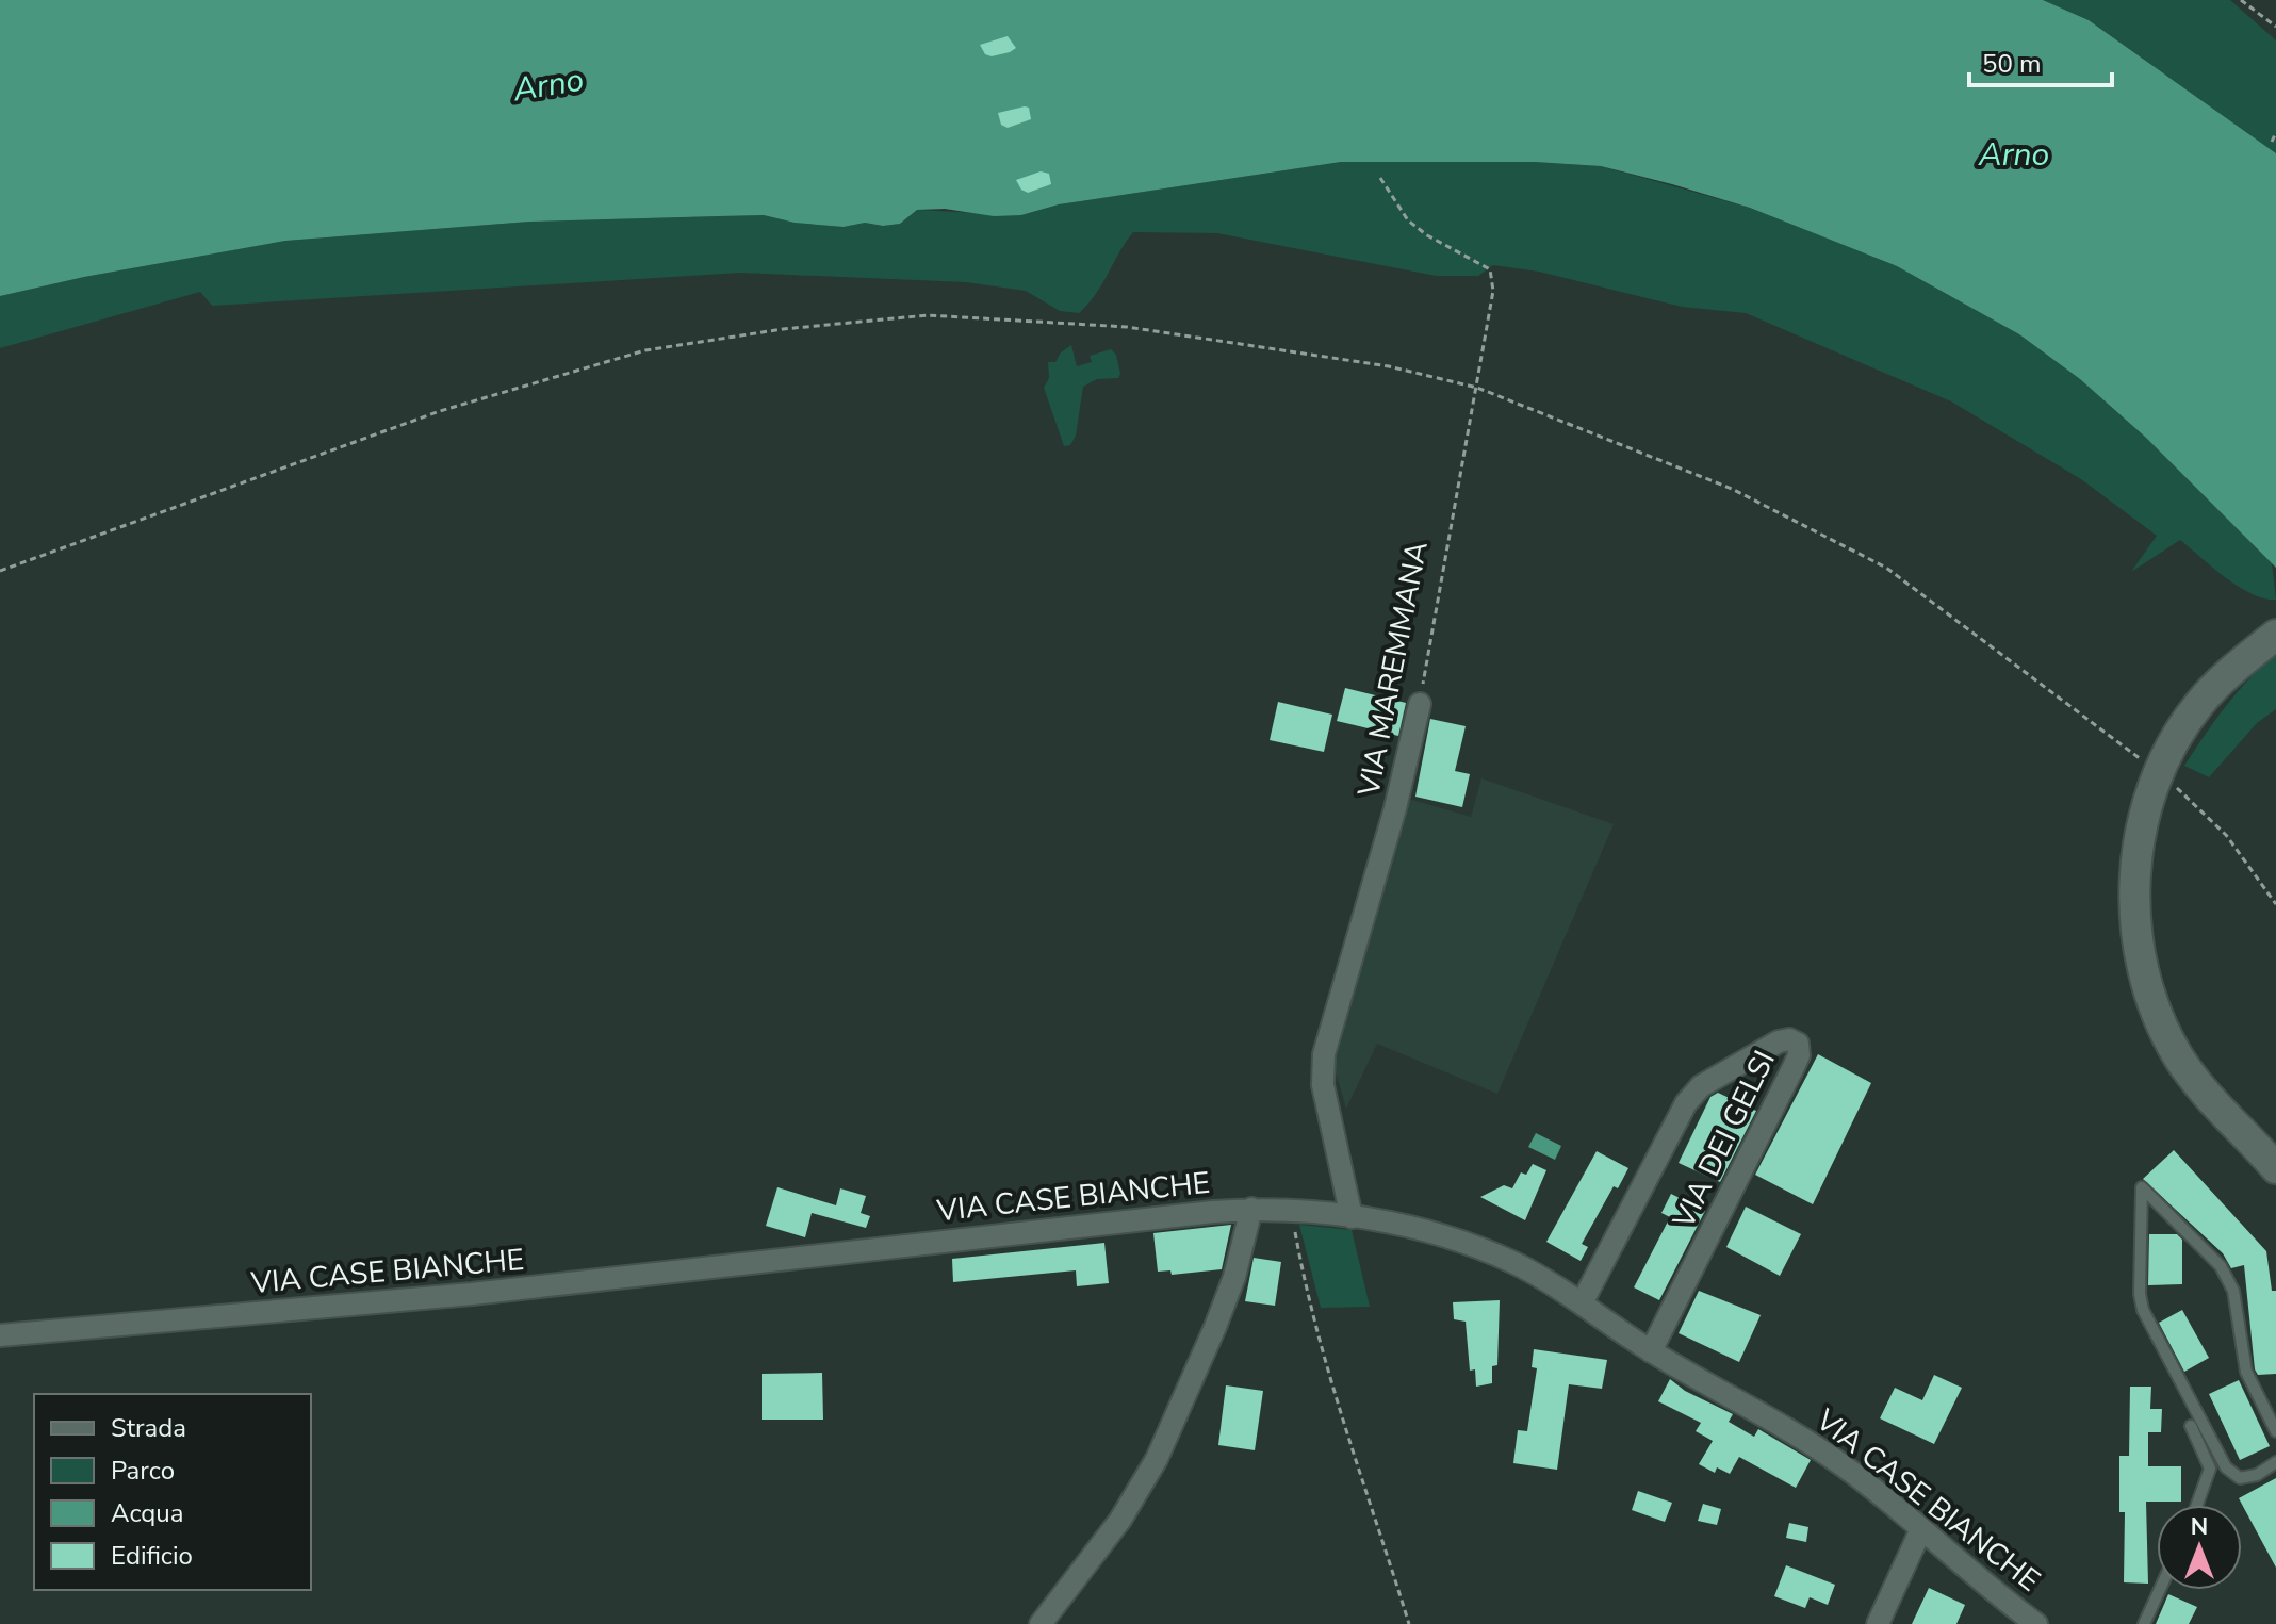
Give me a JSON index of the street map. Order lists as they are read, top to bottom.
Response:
{
  "streets": {
    "street": ["VIA MAREMMANA", "VIA DEI GELSI", "VIA CASE BIANCHE"]
  },
  "crossings": [
    ["VIA MAREMMANA", "VIA CASE BIANCHE"],
    ["VIA DEI GELSI", "VIA CASE BIANCHE"]
  ],
  "water": ["Arno"],
  "legend": [
    "Strada",
    "Parco",
    "Acqua",
    "Edificio"
  ],
  "scale_bar": "50 m",
  "north": "top"
}
